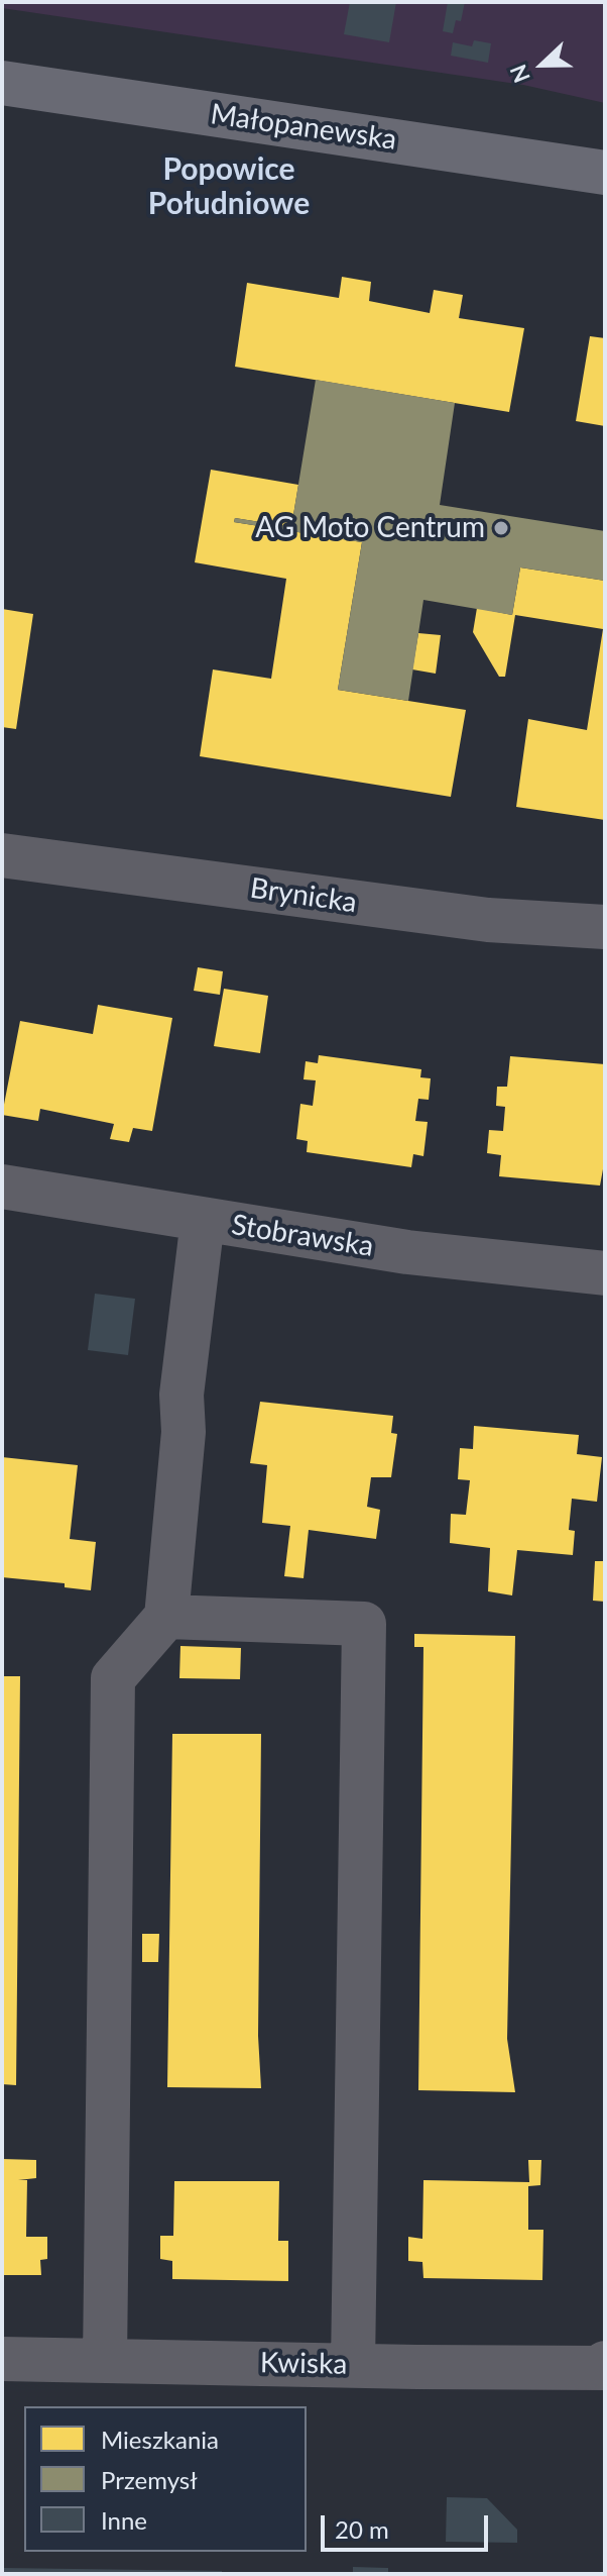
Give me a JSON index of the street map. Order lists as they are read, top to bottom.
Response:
{
  "streets": {
    "street": [
      "Małopanewska",
      "Brynicka",
      "Stobrawska",
      "Kwiska"
    ]
  },
  "districts": ["Popowice Południowe"],
  "places": ["AG Moto Centrum"],
  "legend": ["Mieszkania", "Przemysł", "Inne"],
  "scale_bar": "20 m",
  "north": "left"
}
